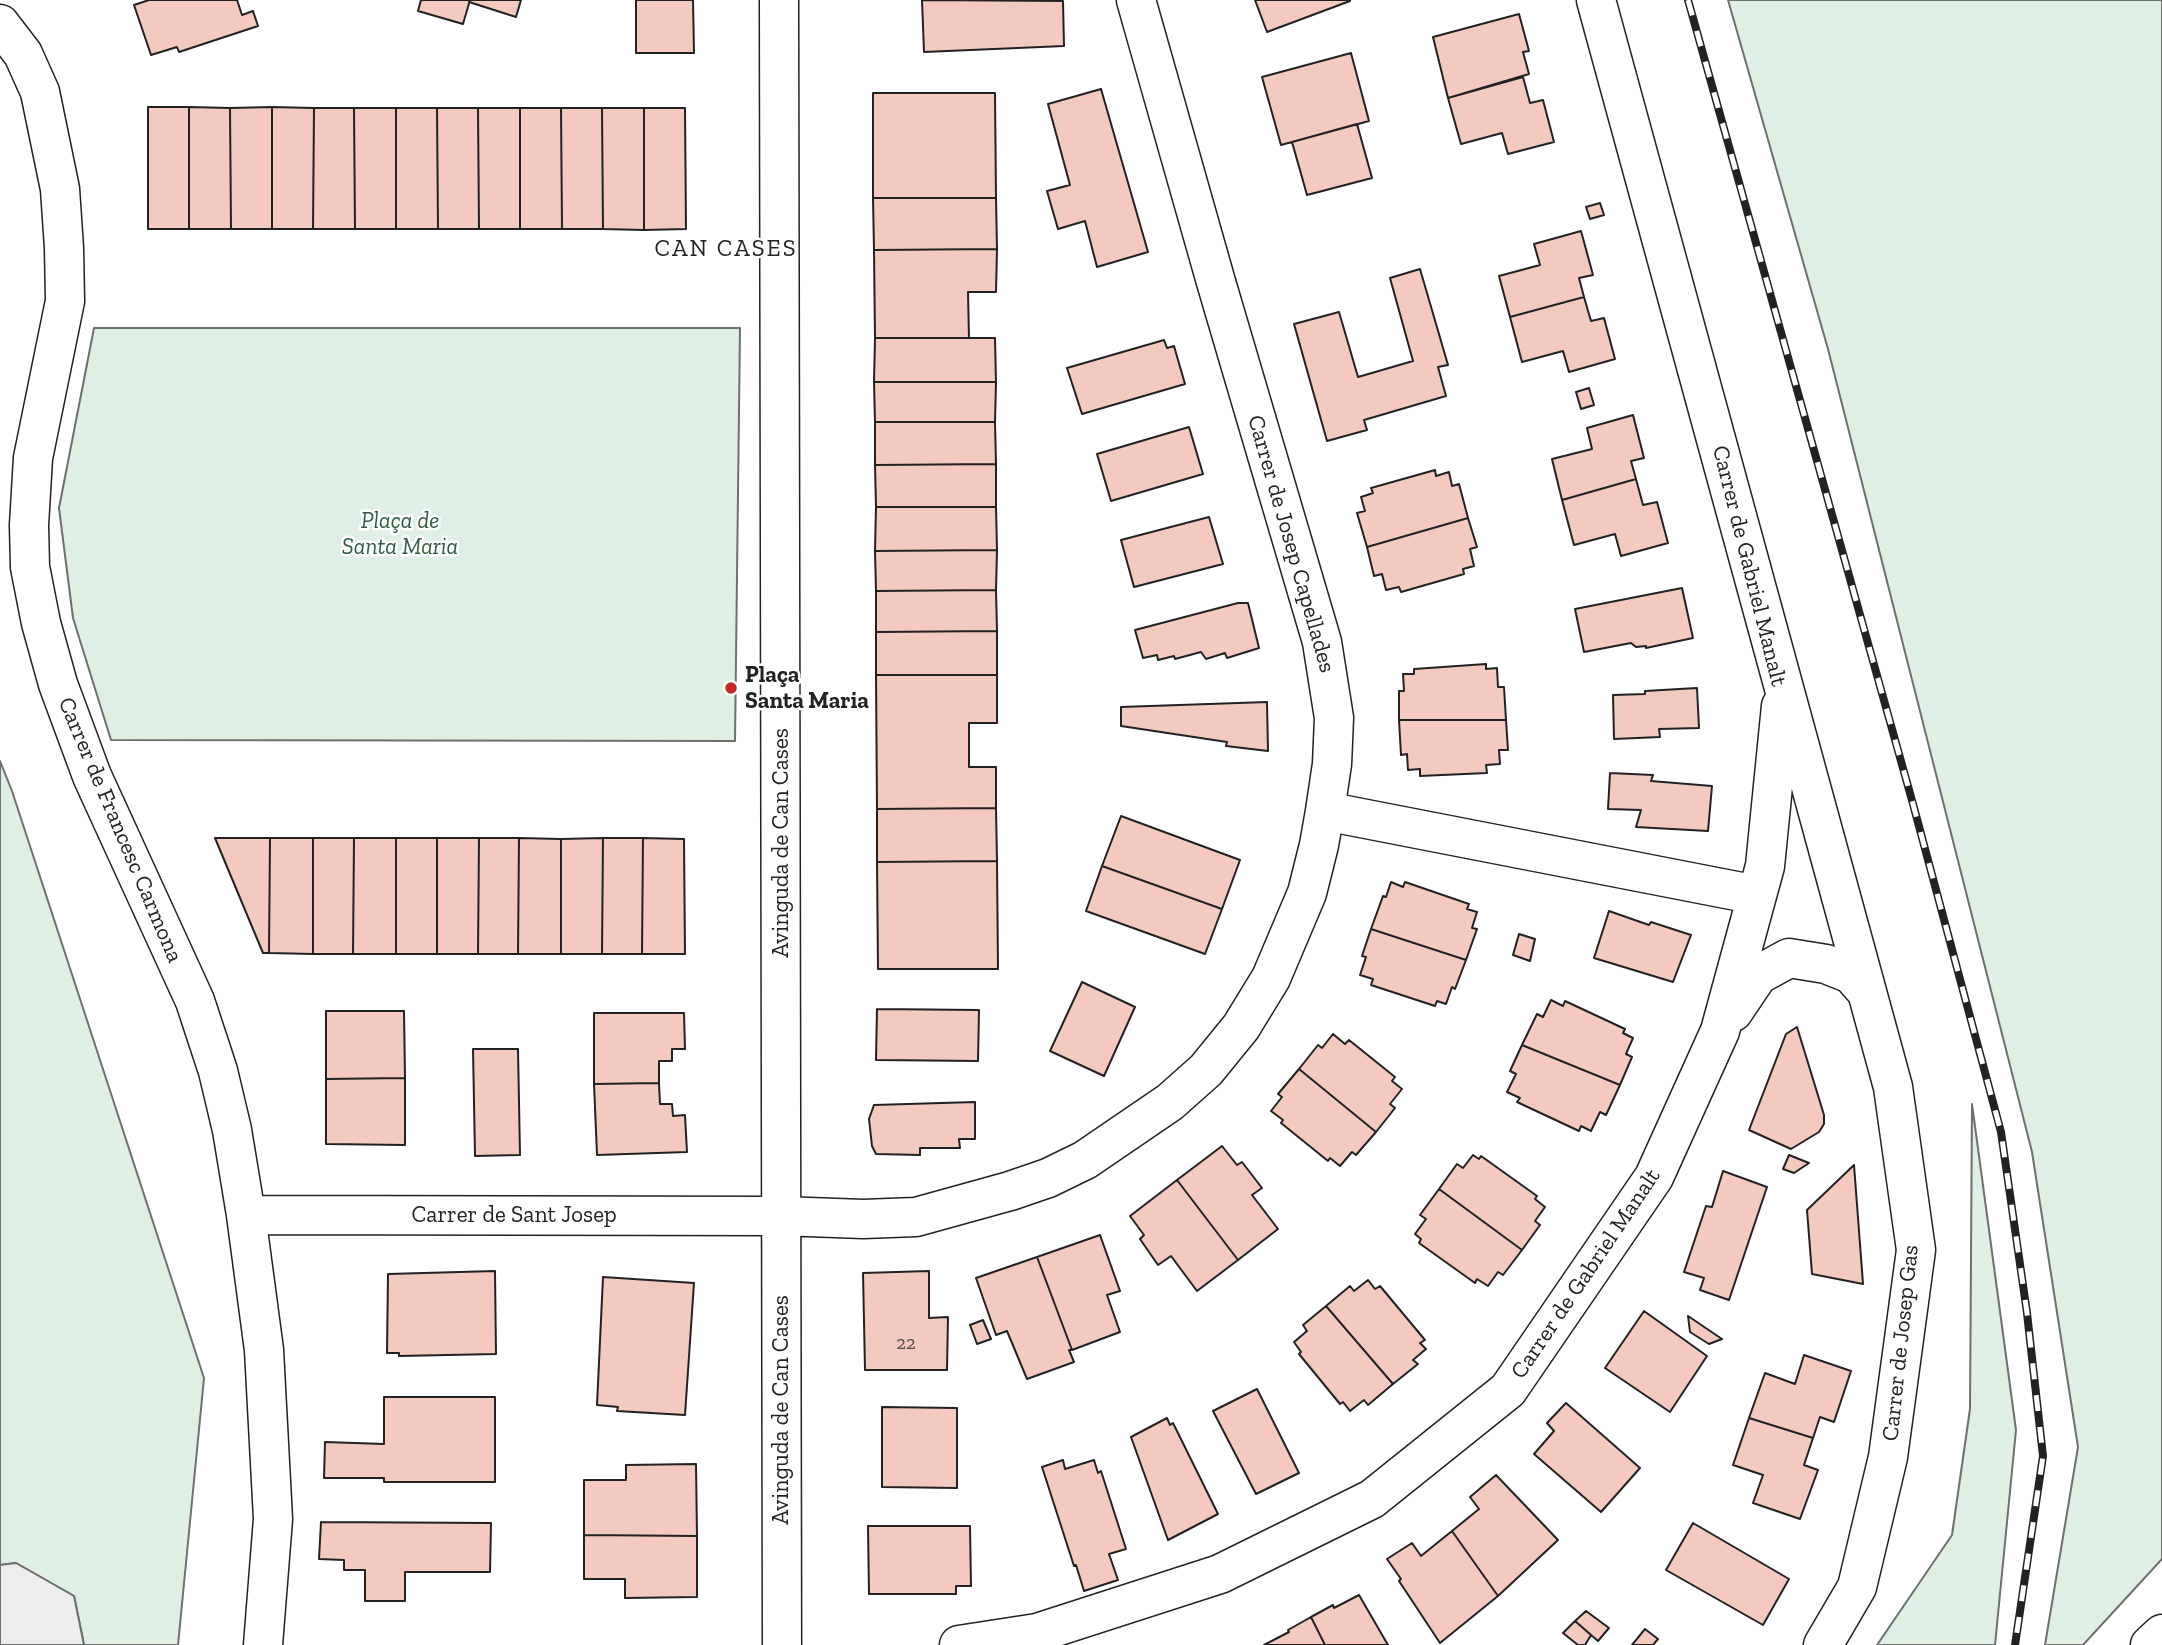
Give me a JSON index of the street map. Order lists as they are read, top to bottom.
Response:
{
  "streets": {
    "street": [
      "Carrer de Josep Capellades",
      "Carrer de Gabriel Manalt",
      "Carrer de Francesc Carmona",
      "Avinguda de Can Cases",
      "Carrer de Sant Josep",
      "Carrer de Josep Gas"
    ]
  },
  "crossings": [
    ["Carrer de Josep Capellades", "Avinguda de Can Cases"],
    ["Carrer de Josep Capellades", "Carrer de Sant Josep"],
    ["Carrer de Gabriel Manalt", "Carrer de Josep Gas"],
    ["Carrer de Francesc Carmona", "Carrer de Sant Josep"],
    ["Avinguda de Can Cases", "Carrer de Sant Josep"]
  ],
  "districts": ["CAN CASES"],
  "parks": ["Plaça de Santa Maria"],
  "places": ["Plaça Santa Maria"],
  "house_numbers": ["22"]
}
